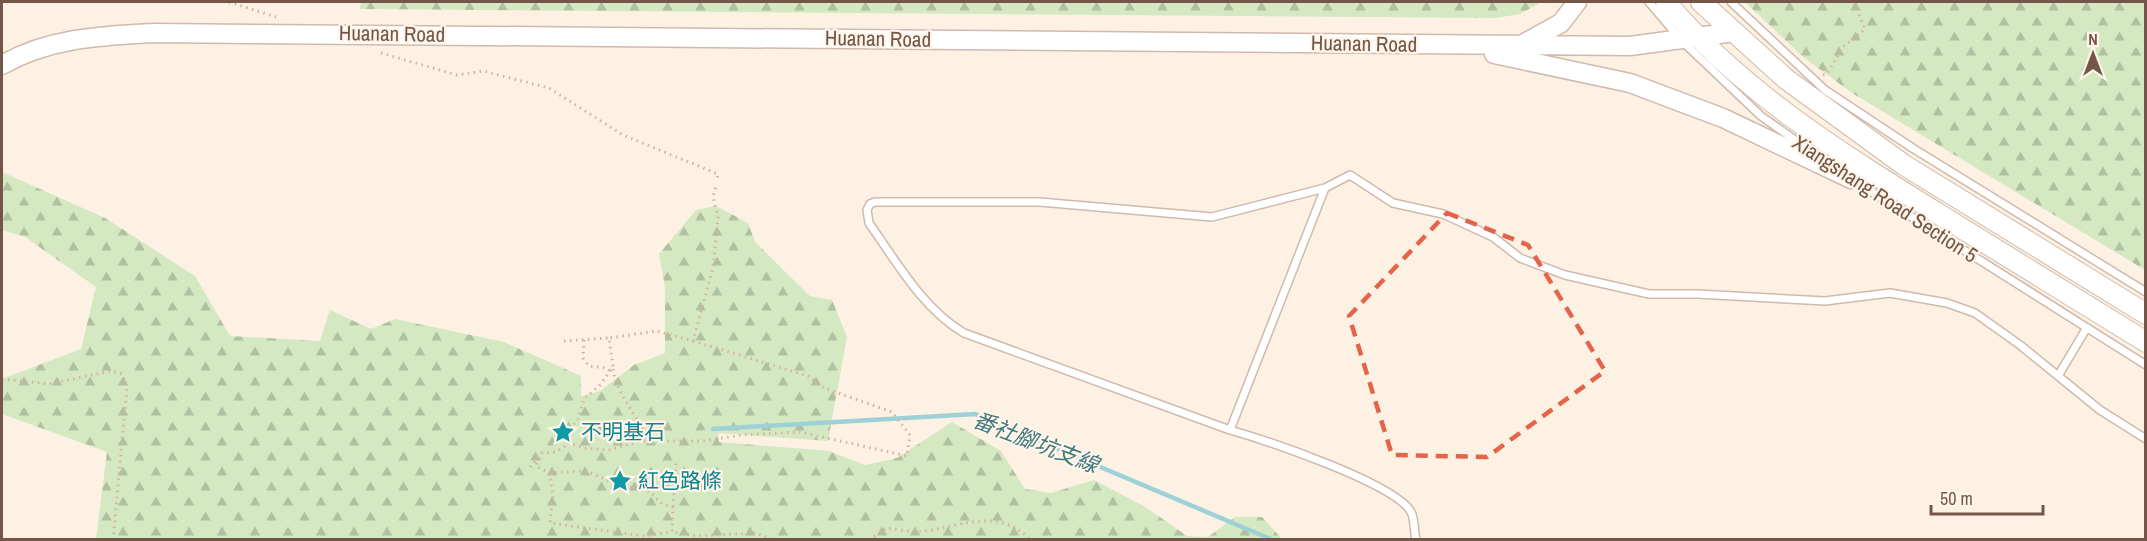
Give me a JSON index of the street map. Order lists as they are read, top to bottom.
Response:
{
  "streets": {
    "main road": ["Xiangshang Road Section 5"],
    "street": ["Huanan Road"]
  },
  "crossings": [
    ["Huanan Road", "Xiangshang Road Section 5"]
  ],
  "water": ["番社腳坑支線"],
  "places": {
    "place": ["不明基石", "紅色路條"]
  },
  "scale_bar": "50 m",
  "north": "top"
}
